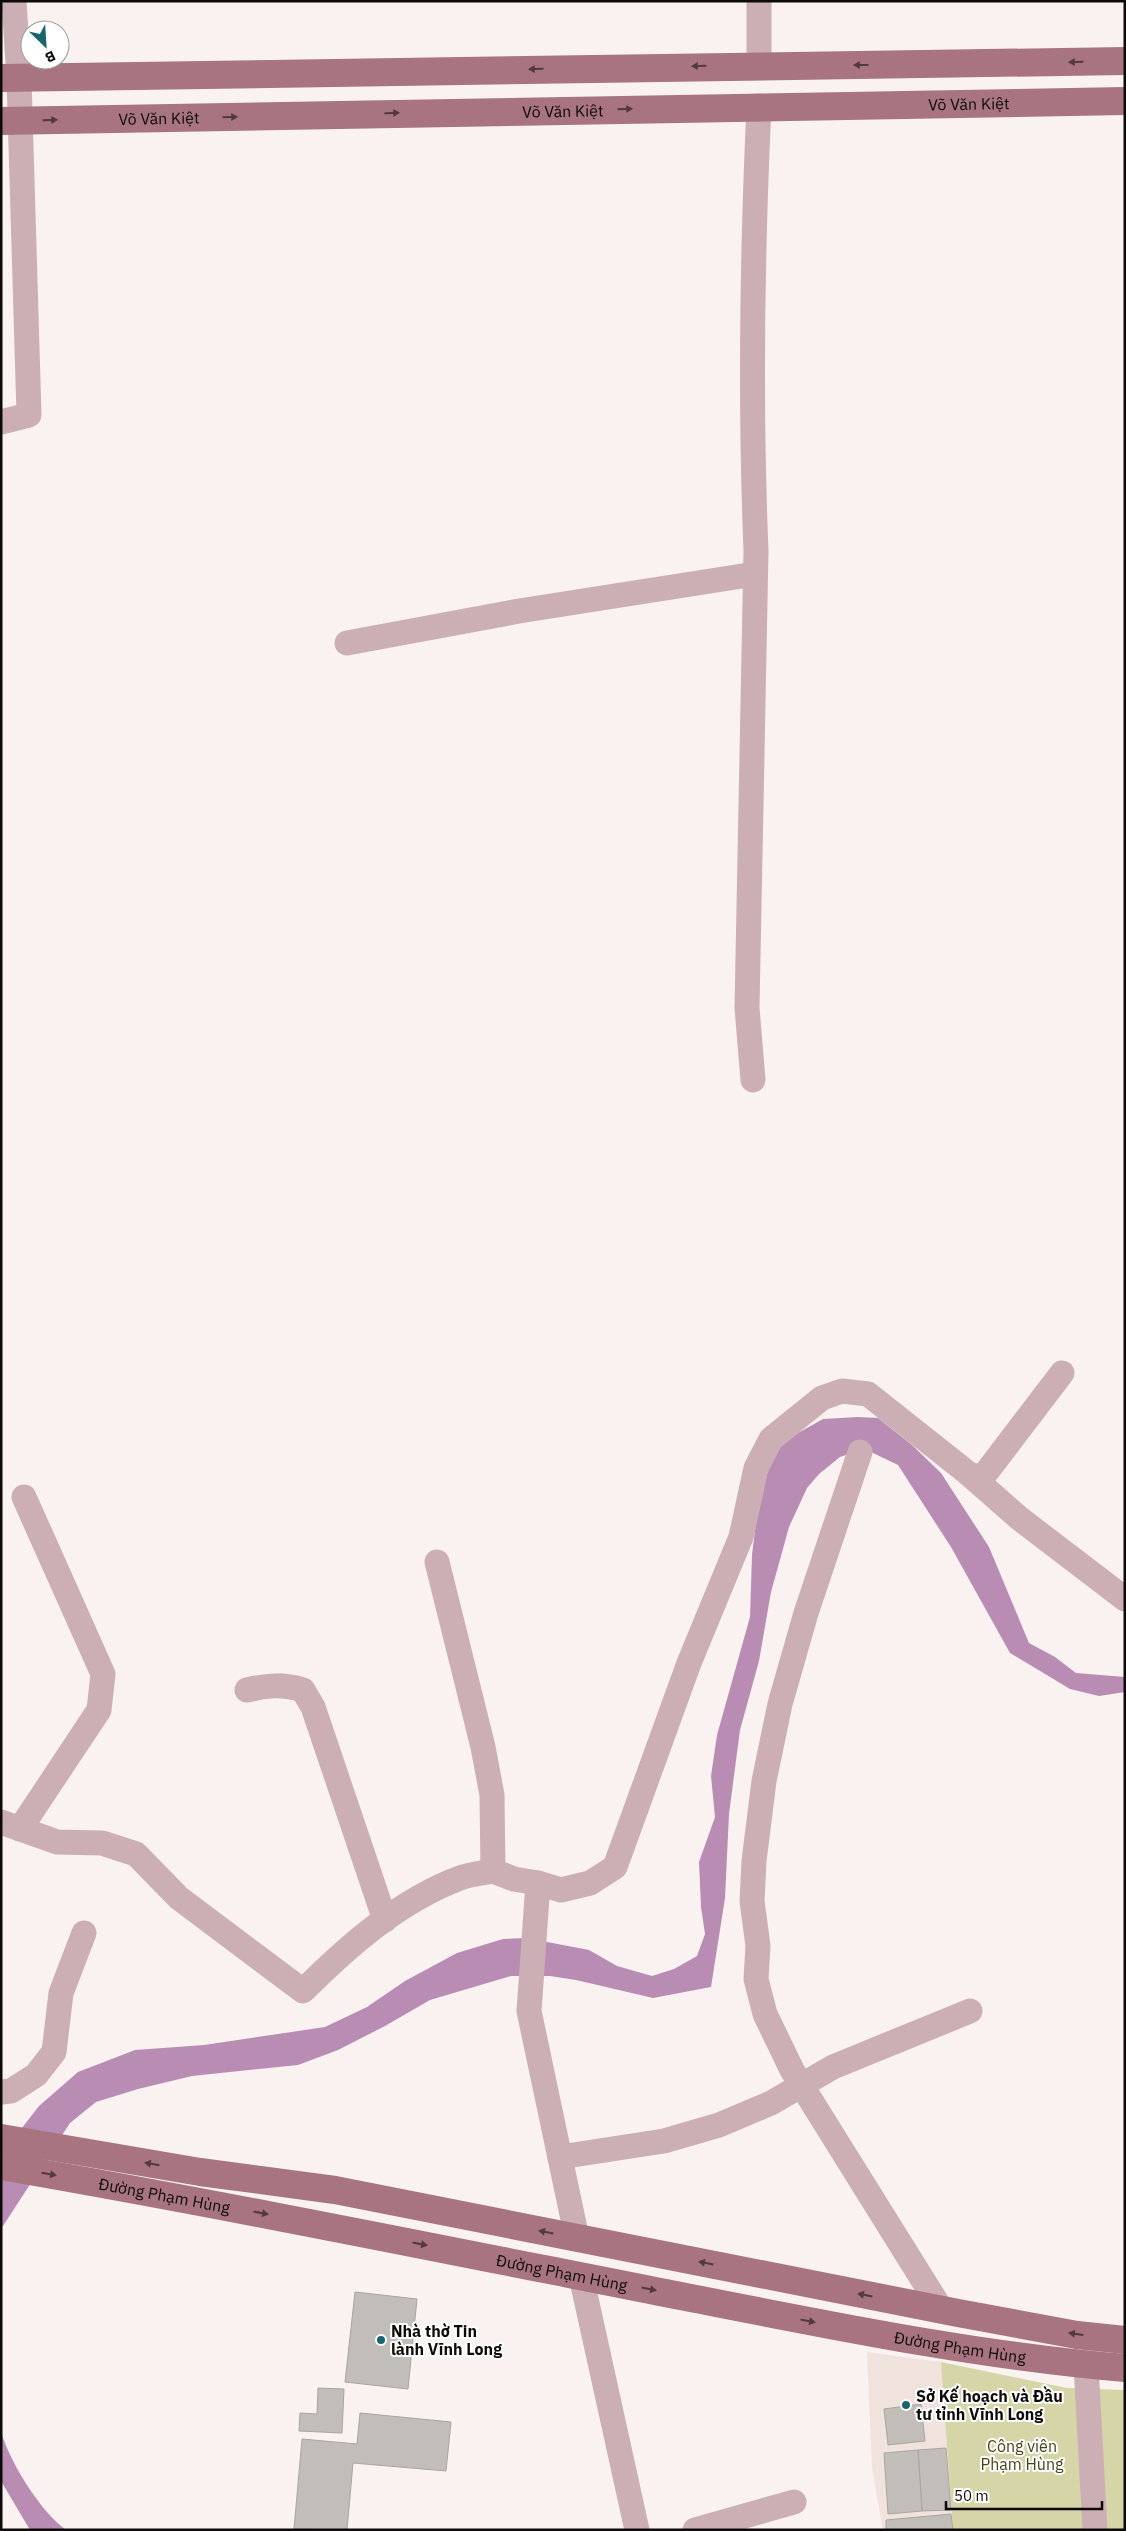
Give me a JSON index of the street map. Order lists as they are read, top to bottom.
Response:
{
  "streets": {
    "main road": ["Võ Văn Kiệt", "Đường Phạm Hùng"]
  },
  "parks": ["Công viên Phạm Hùng"],
  "places": ["Nhà thờ Tin lành Vĩnh Long", "Sở Kế hoạch và Đầu tư tỉnh Vĩnh Long"],
  "scale_bar": "50 m",
  "north": "bottom right"
}
